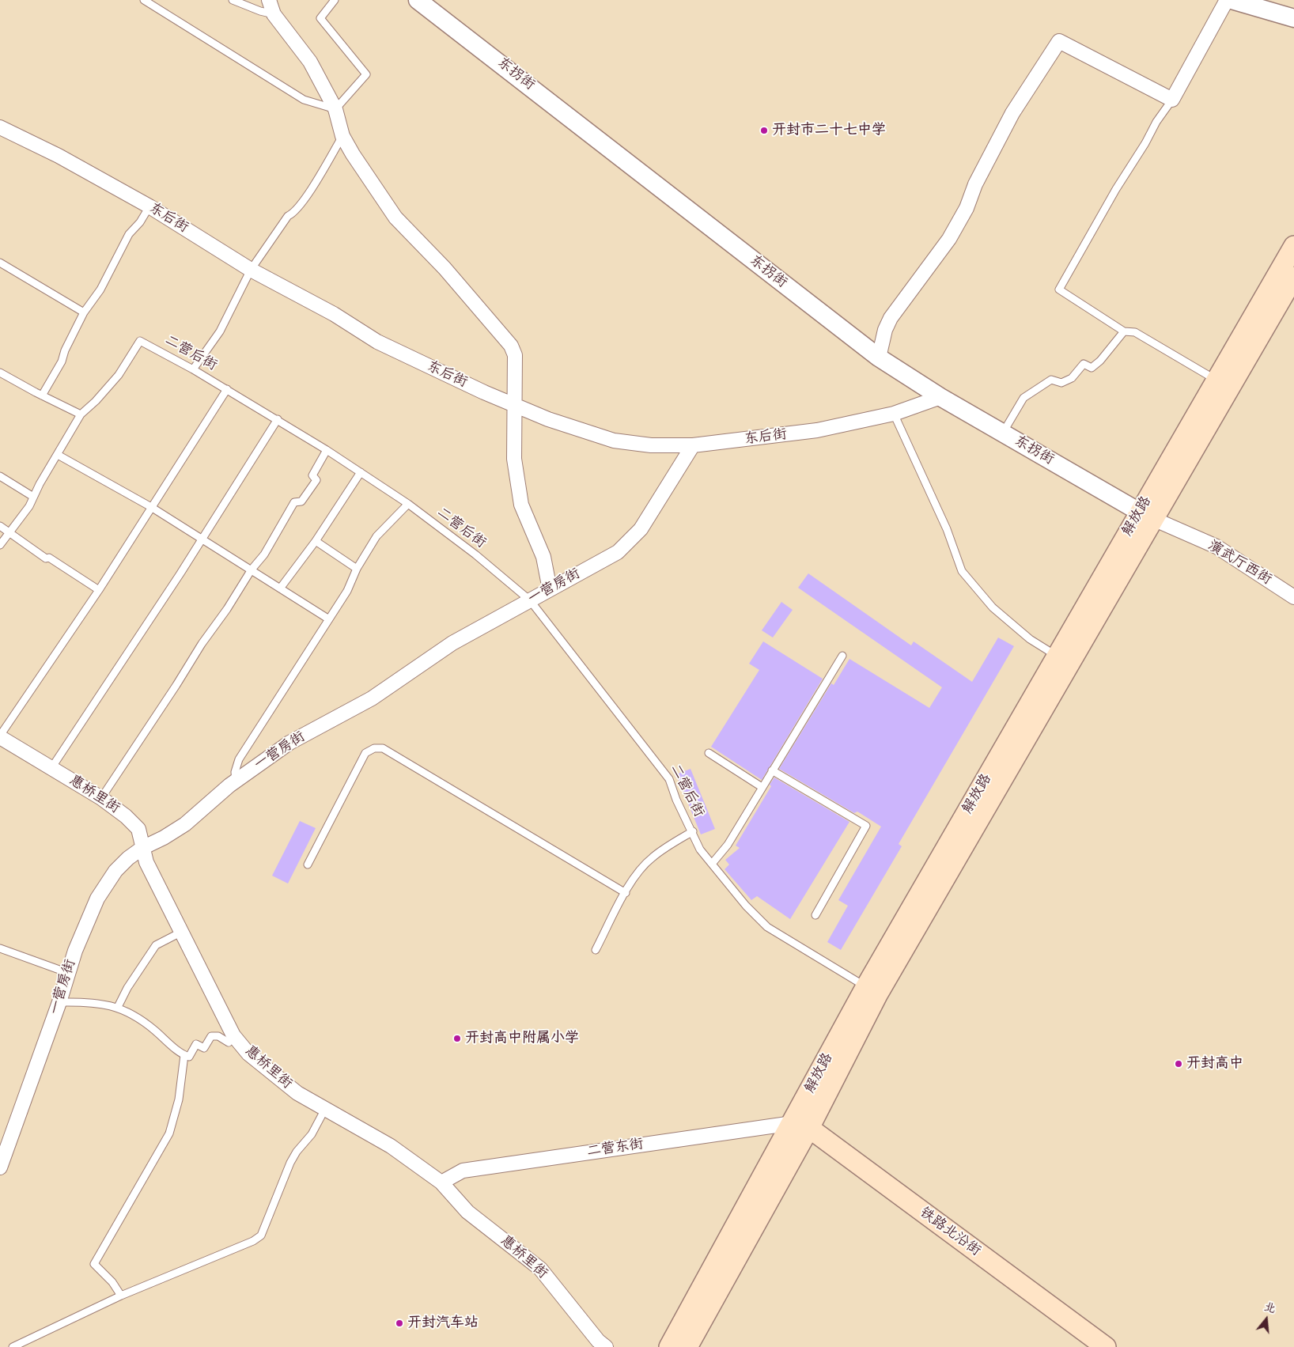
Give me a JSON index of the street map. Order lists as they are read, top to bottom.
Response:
{
  "streets": {
    "main road": ["解放路", "铁路北沿街"],
    "street": [
      "东拐街",
      "东后街",
      "演武厅西街",
      "一营房街",
      "惠桥里街",
      "二营东街"
    ],
    "lane": ["二营后街"]
  },
  "crossings": [
    ["东拐街", "东后街"],
    ["东拐街", "解放路"],
    ["东拐街", "演武厅西街"],
    ["东后街", "一营房街"],
    ["二营后街", "解放路"],
    ["二营后街", "一营房街"],
    ["解放路", "演武厅西街"],
    ["解放路", "二营东街"],
    ["解放路", "铁路北沿街"],
    ["一营房街", "惠桥里街"],
    ["惠桥里街", "二营东街"],
    ["二营东街", "铁路北沿街"]
  ],
  "places": [
    "开封市二十七中学",
    "开封高中附属小学",
    "开封高中",
    "开封汽车站"
  ],
  "north": "top"
}
